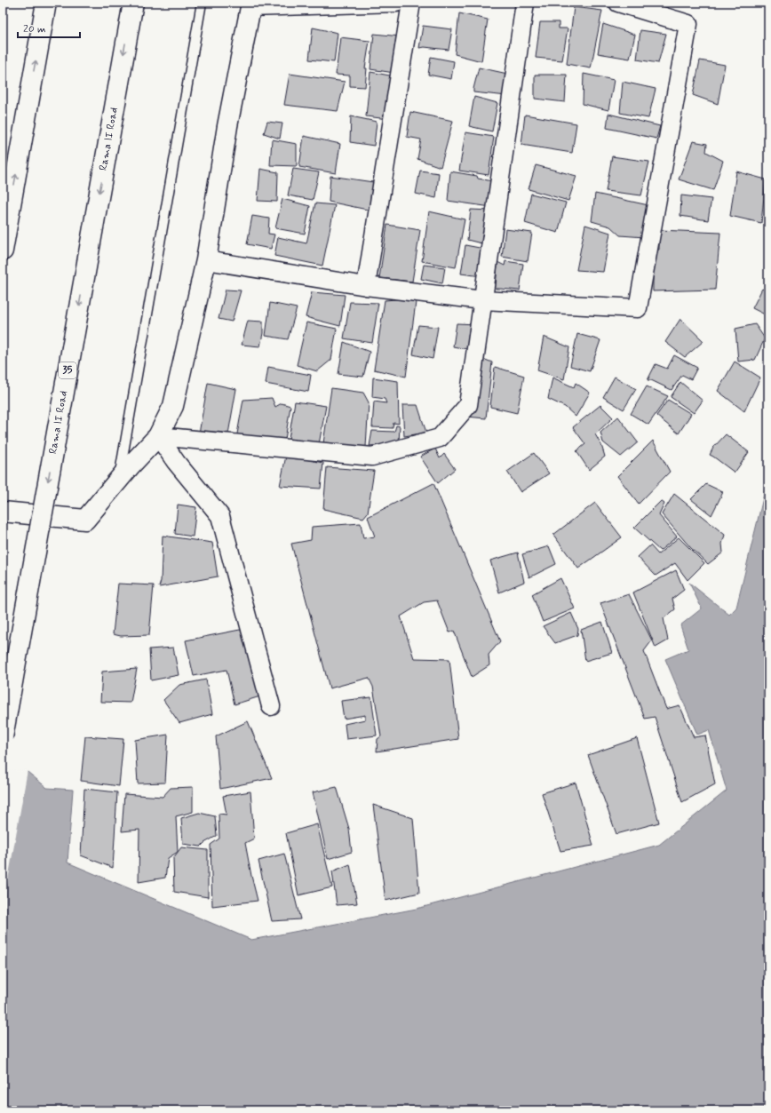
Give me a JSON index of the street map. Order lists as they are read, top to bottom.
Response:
{
  "streets": {
    "main road": ["Rama II Road", "35"]
  },
  "scale_bar": "20 m"
}
